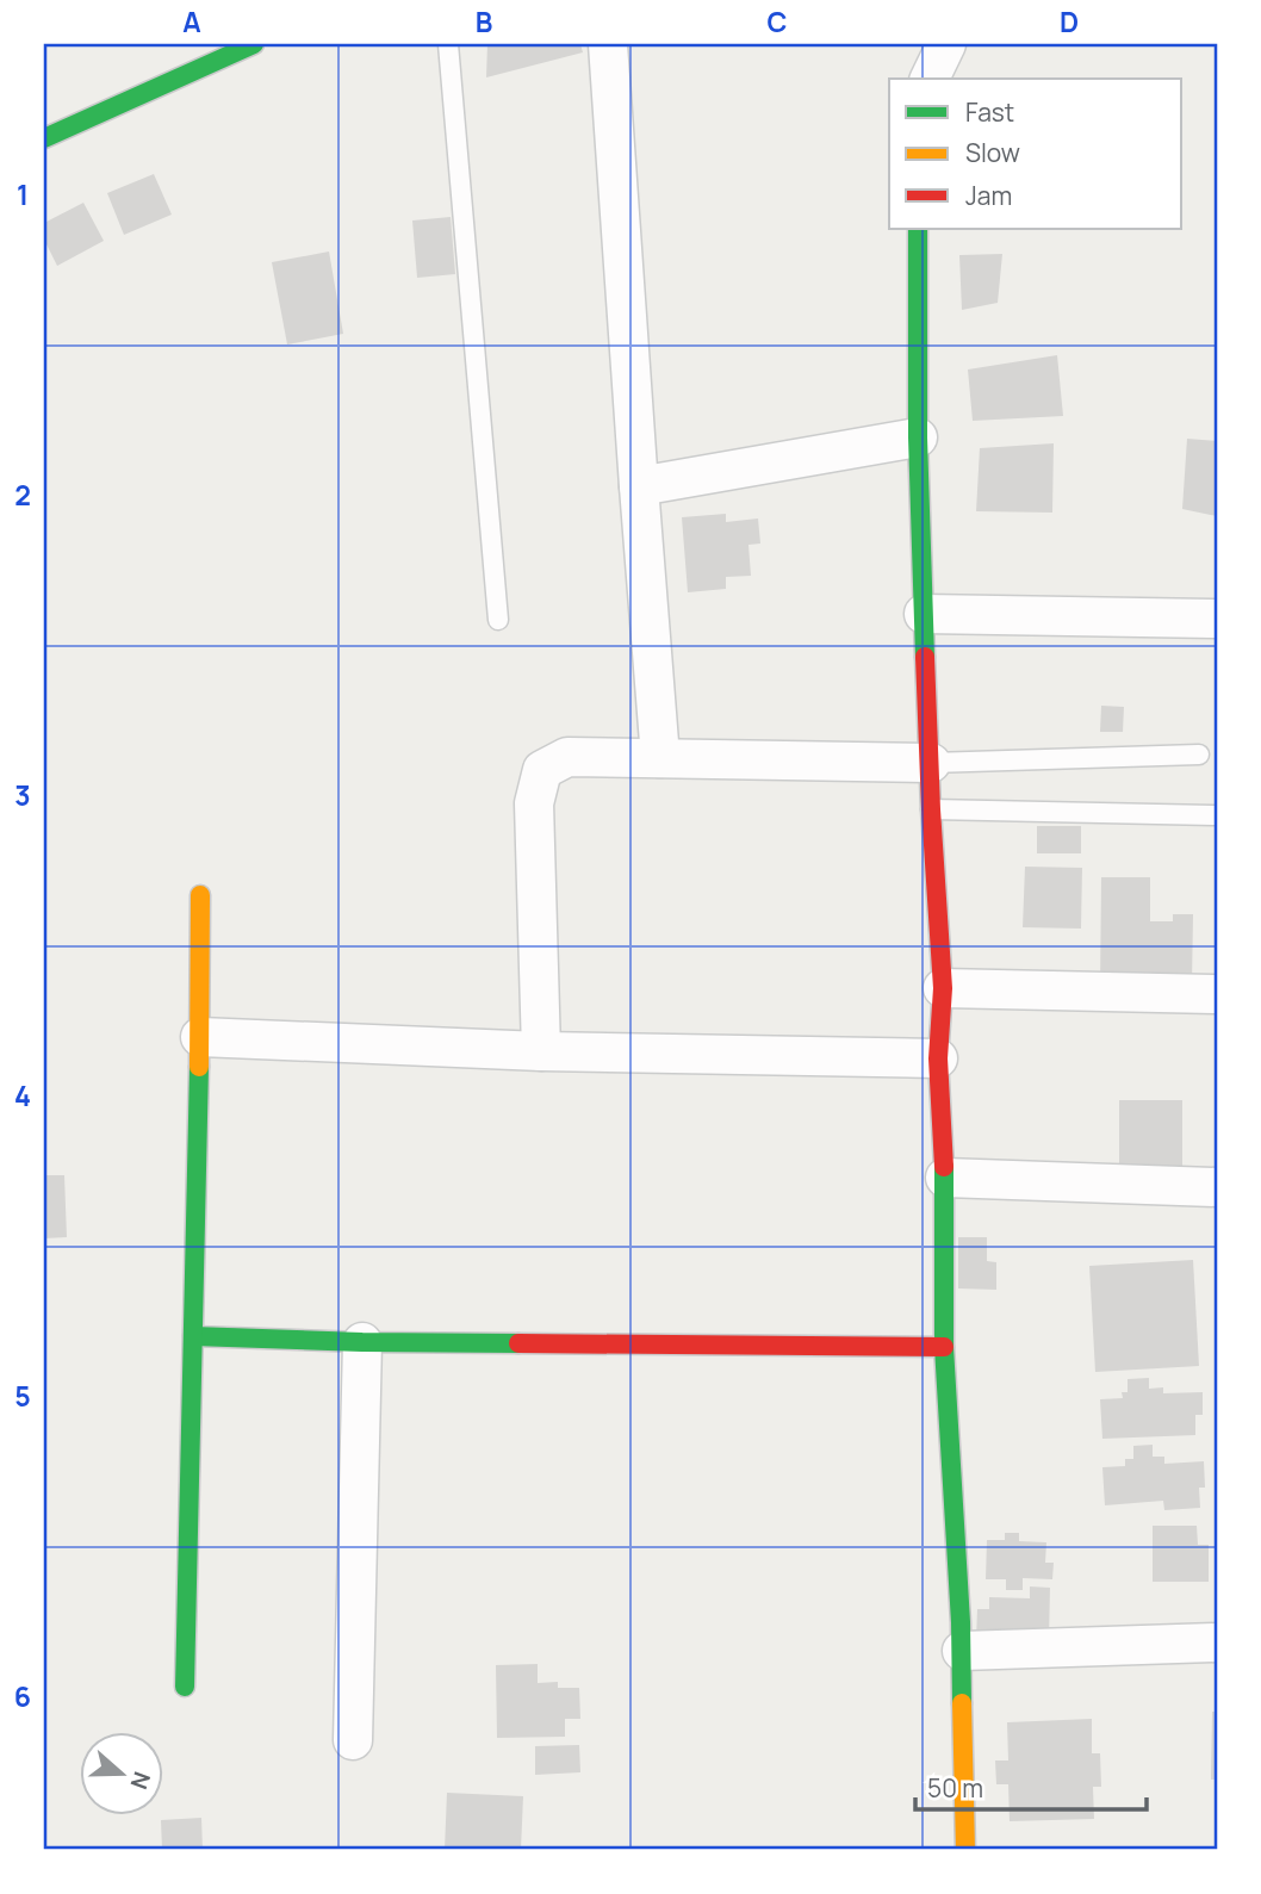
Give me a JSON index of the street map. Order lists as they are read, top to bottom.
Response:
{
  "legend": ["Fast", "Slow", "Jam"],
  "scale_bar": "50 m",
  "north": "right",
  "grid": {
    "columns": [
      "A",
      "B",
      "C",
      "D"
    ],
    "rows": [
      "1",
      "2",
      "3",
      "4",
      "5",
      "6"
    ]
  }
}
